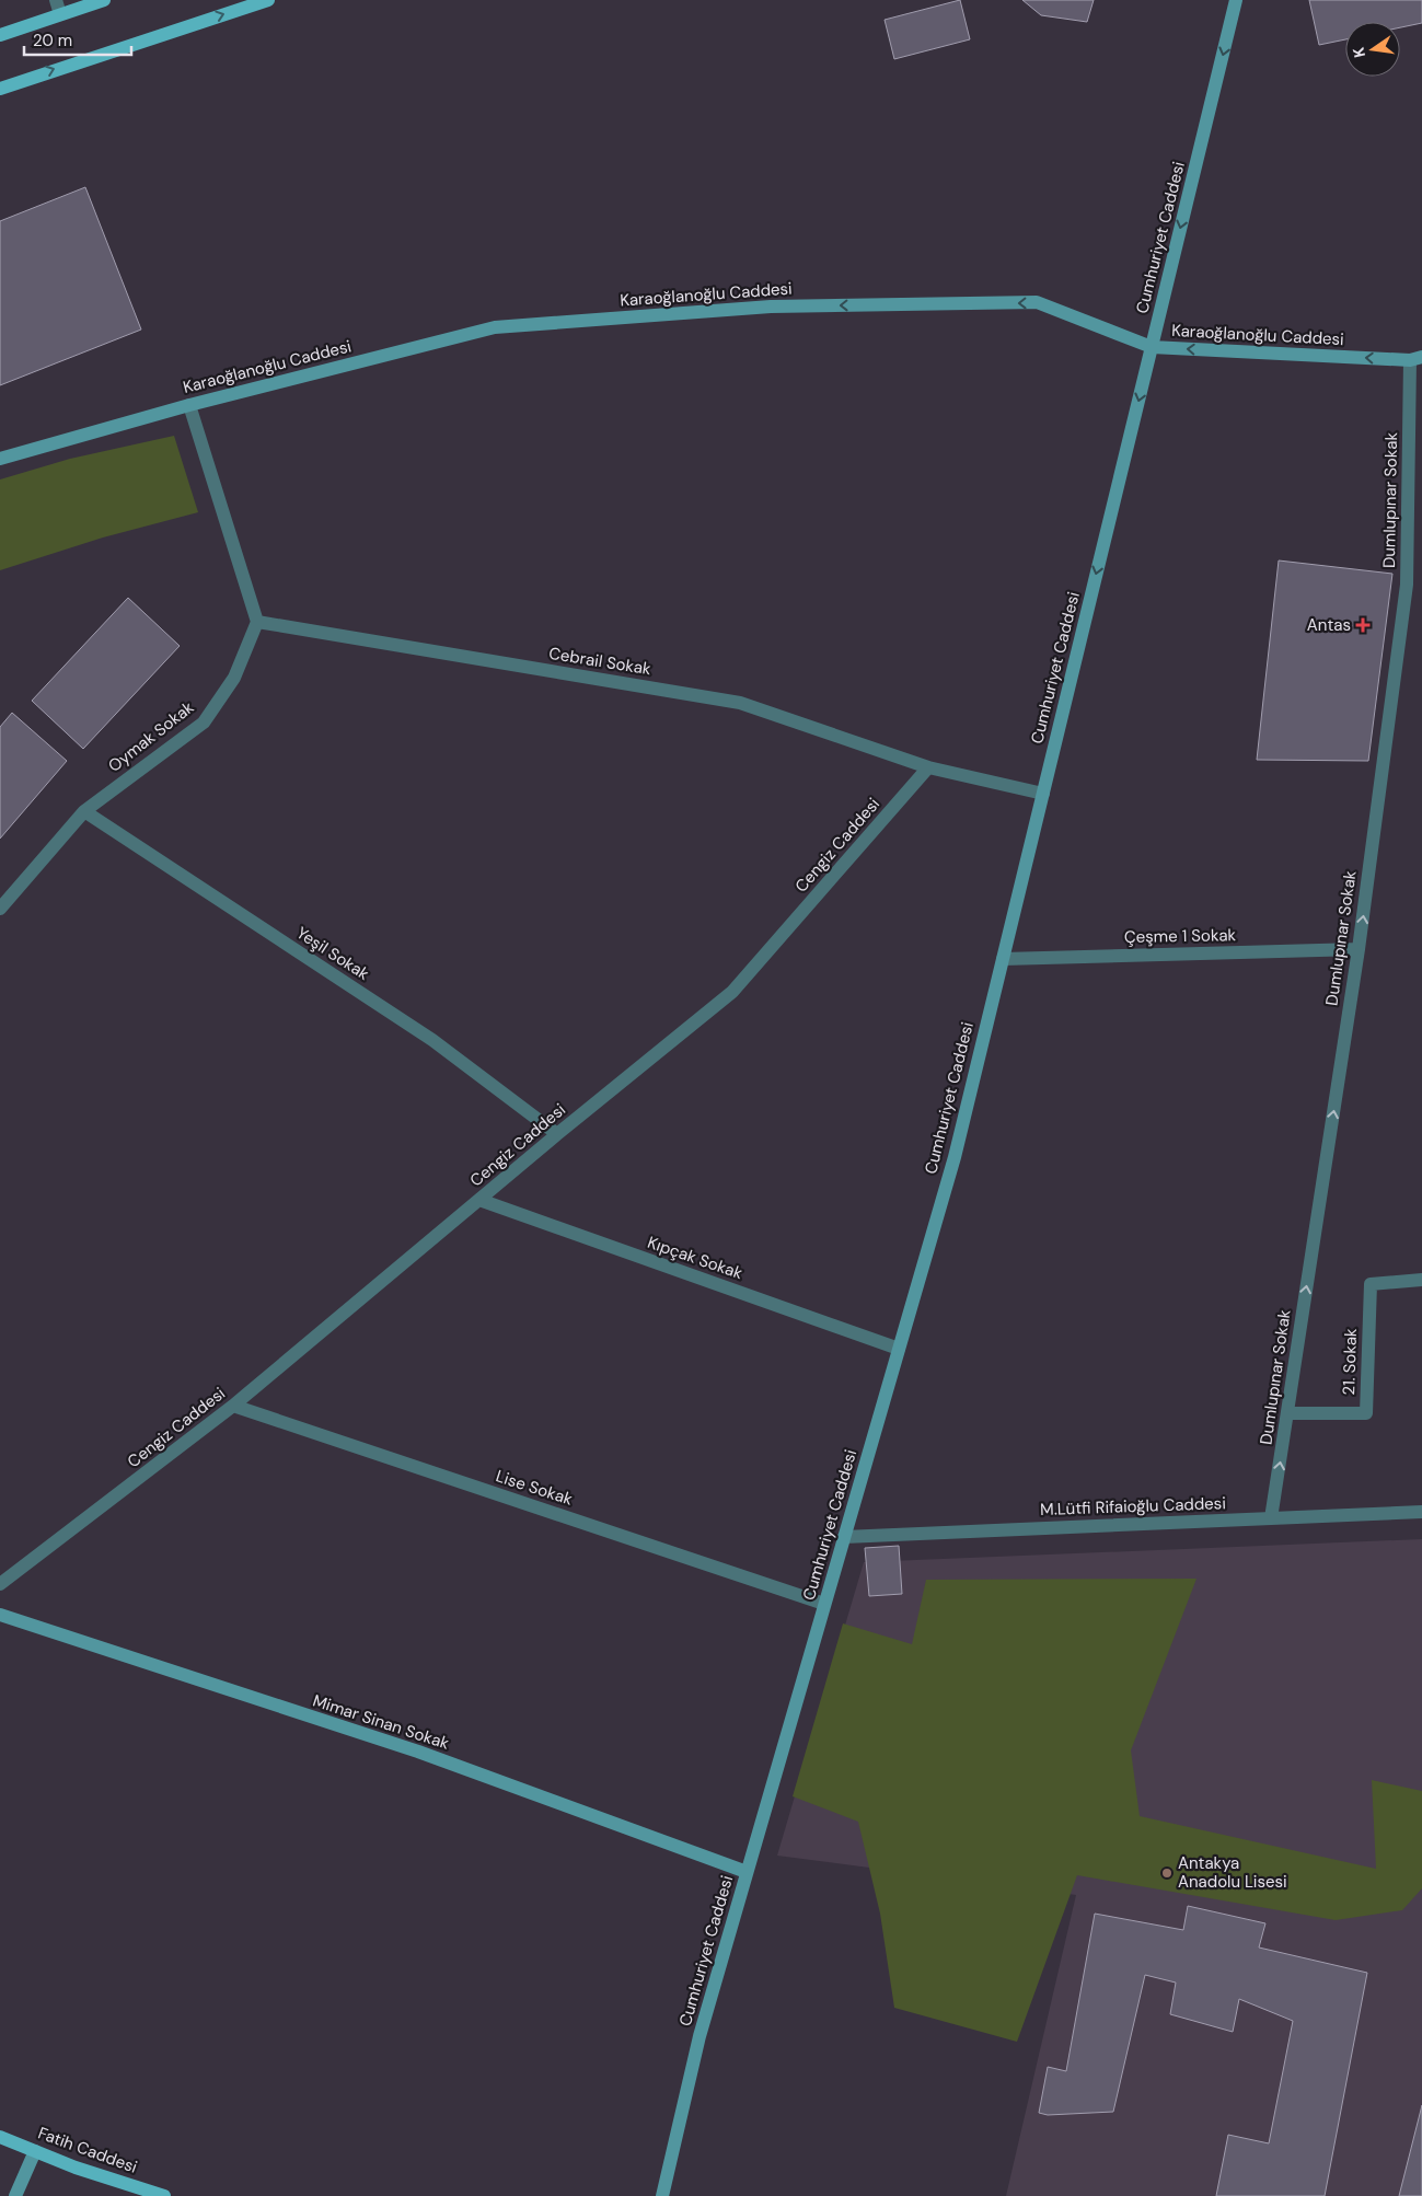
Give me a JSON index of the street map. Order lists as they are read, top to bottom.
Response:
{
  "streets": {
    "main road": [
      "Cumhuriyet Caddesi",
      "Karaoğlanoğlu Caddesi",
      "Mimar Sinan Sokak",
      "Fatih Caddesi"
    ],
    "street": [
      "Dumlupınar Sokak",
      "Cebrail Sokak",
      "Oymak Sokak",
      "Cengiz Caddesi",
      "Çeşme 1 Sokak",
      "Yeşil Sokak",
      "Kıpçak Sokak",
      "21. Sokak",
      "Lise Sokak",
      "M.Lütfi Rifaioğlu Caddesi"
    ]
  },
  "crossings": [
    ["Cumhuriyet Caddesi", "Karaoğlanoğlu Caddesi"],
    ["Cumhuriyet Caddesi", "Çeşme 1 Sokak"],
    ["Cumhuriyet Caddesi", "Kıpçak Sokak"],
    ["Cumhuriyet Caddesi", "Lise Sokak"],
    ["Cumhuriyet Caddesi", "M.Lütfi Rifaioğlu Caddesi"],
    ["Cumhuriyet Caddesi", "Mimar Sinan Sokak"],
    ["Karaoğlanoğlu Caddesi", "Dumlupınar Sokak"],
    ["Dumlupınar Sokak", "Çeşme 1 Sokak"],
    ["Dumlupınar Sokak", "21. Sokak"],
    ["Dumlupınar Sokak", "M.Lütfi Rifaioğlu Caddesi"],
    ["Cebrail Sokak", "Oymak Sokak"],
    ["Cebrail Sokak", "Cengiz Caddesi"],
    ["Oymak Sokak", "Yeşil Sokak"],
    ["Cengiz Caddesi", "Yeşil Sokak"],
    ["Cengiz Caddesi", "Kıpçak Sokak"],
    ["Cengiz Caddesi", "Lise Sokak"]
  ],
  "one_way": ["Cumhuriyet Caddesi", "Karaoğlanoğlu Caddesi", "Dumlupınar Sokak"],
  "places": {
    "health": ["Antas"],
    "other": ["Antakya Anadolu Lisesi"]
  },
  "scale_bar": "20 m",
  "north": "left"
}
